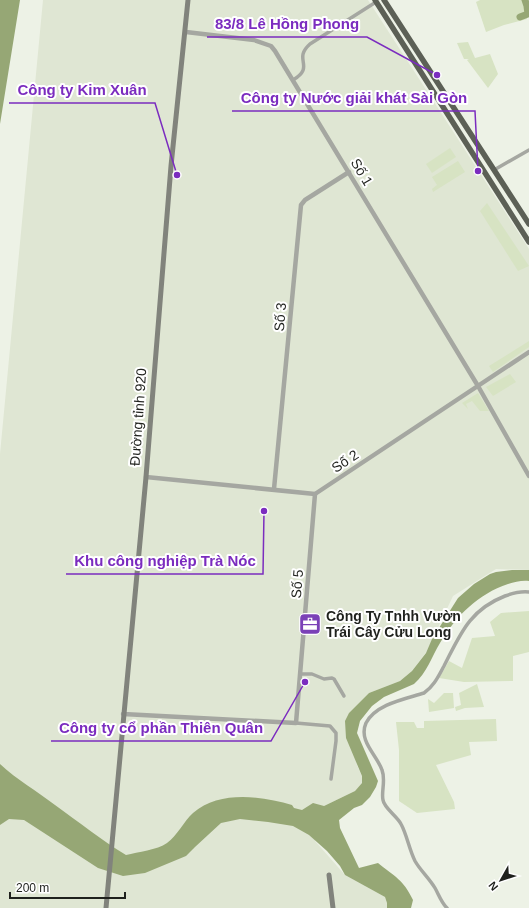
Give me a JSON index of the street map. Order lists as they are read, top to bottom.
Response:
{
  "streets": {
    "main road": ["Đường tỉnh 920"],
    "street": [
      "Số 1",
      "Số 3",
      "Số 2",
      "Số 5"
    ]
  },
  "crossings": [
    ["Số 1", "Số 3"],
    ["Số 1", "Đường tỉnh 920"],
    ["Số 1", "Số 2"],
    ["Số 2", "Số 5"]
  ],
  "places": {
    "other": [
      "83/8 Lê Hồng Phong",
      "Công ty Nước giải khát Sài Gòn",
      "Công ty Kim Xuân",
      "Khu công nghiệp Trà Nóc",
      "Công ty cổ phần Thiên Quân"
    ],
    "office": ["Công Ty Tnhh Vườn Trái Cây Cửu Long"]
  },
  "scale_bar": "200 m",
  "north": "bottom left"
}
